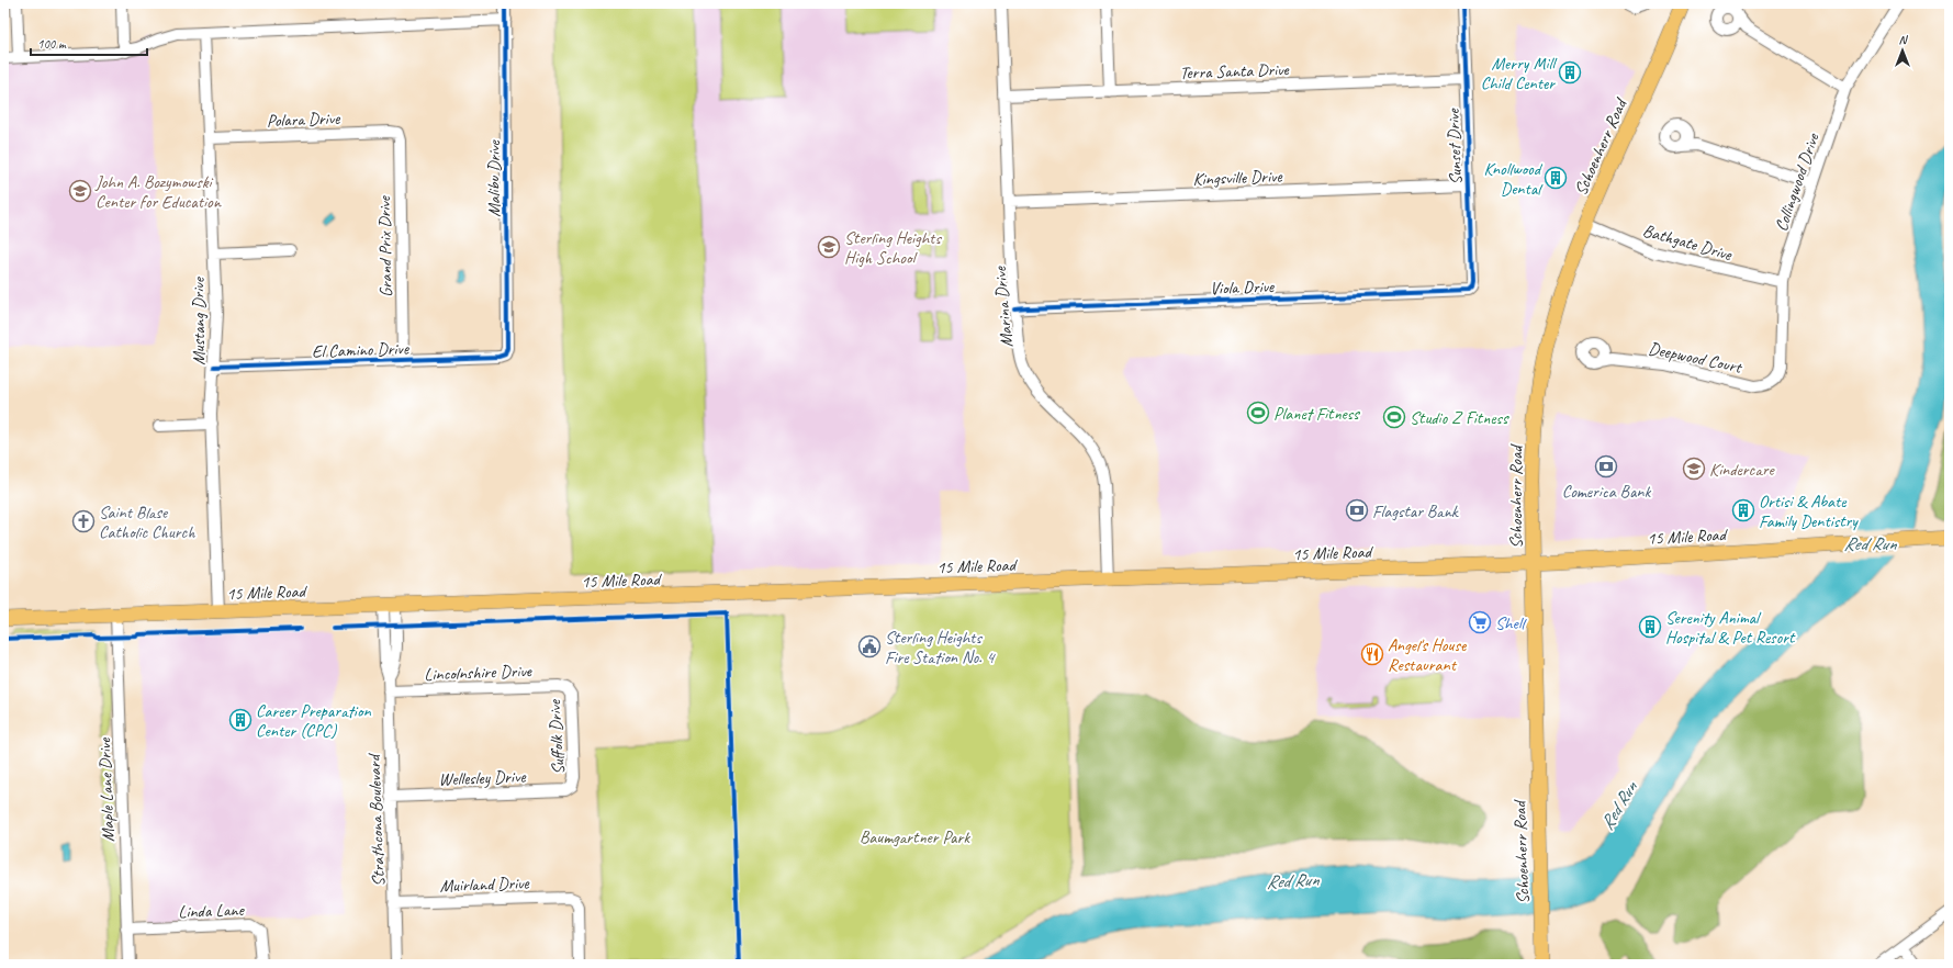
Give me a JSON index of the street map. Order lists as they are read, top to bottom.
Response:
{
  "streets": {
    "main road": ["Schoenherr Road", "15 Mile Road"],
    "street": [
      "Terra Santa Drive",
      "Polara Drive",
      "Sunset Drive",
      "Kingsville Drive",
      "Malibu Drive",
      "Collingwood Drive",
      "Bathgate Drive",
      "Grand Prix Drive",
      "Viola Drive",
      "Marina Drive",
      "Mustang Drive",
      "El Camino Drive",
      "Deepwood Court",
      "Lincolnshire Drive",
      "Suffolk Drive",
      "Wellesley Drive",
      "Maple Lane Drive",
      "Strathcona Boulevard",
      "Muirland Drive",
      "Linda Lane"
    ]
  },
  "crossings": [
    ["Terra Santa Drive", "Sunset Drive"],
    ["Terra Santa Drive", "Marina Drive"],
    ["Polara Drive", "Grand Prix Drive"],
    ["Polara Drive", "Mustang Drive"],
    ["Sunset Drive", "Kingsville Drive"],
    ["Sunset Drive", "Viola Drive"],
    ["Schoenherr Road", "Bathgate Drive"],
    ["Schoenherr Road", "15 Mile Road"],
    ["Kingsville Drive", "Marina Drive"],
    ["Malibu Drive", "El Camino Drive"],
    ["Collingwood Drive", "Bathgate Drive"],
    ["Collingwood Drive", "Deepwood Court"],
    ["Grand Prix Drive", "El Camino Drive"],
    ["Viola Drive", "Marina Drive"],
    ["Marina Drive", "15 Mile Road"],
    ["Mustang Drive", "El Camino Drive"],
    ["Mustang Drive", "15 Mile Road"],
    ["15 Mile Road", "Maple Lane Drive"],
    ["15 Mile Road", "Strathcona Boulevard"],
    ["Lincolnshire Drive", "Suffolk Drive"],
    ["Lincolnshire Drive", "Strathcona Boulevard"],
    ["Suffolk Drive", "Wellesley Drive"],
    ["Wellesley Drive", "Strathcona Boulevard"],
    ["Maple Lane Drive", "Linda Lane"],
    ["Strathcona Boulevard", "Muirland Drive"]
  ],
  "water": ["Red Run"],
  "parks": ["Baumgartner Park"],
  "places": {
    "building": [
      "Merry Mill Child Center",
      "Knollwood Dental",
      "Ortisi & Abate Family Dentistry",
      "Serenity Animal Hospital & Pet Resort",
      "Career Preparation Center (CPC)"
    ],
    "school or university": ["John A. Bozymowski Center for Education", "Sterling Heights High School", "Kindercare"],
    "sports": ["Planet Fitness", "Studio Z Fitness"],
    "bank": ["Comerica Bank", "Flagstar Bank"],
    "church": ["Saint Blase Catholic Church"],
    "supermarket": ["Shell"],
    "public building": ["Sterling Heights Fire Station No. 4"],
    "restaurant": ["Angel's House Restaurant"]
  },
  "scale_bar": "100 m",
  "north": "top"
}
